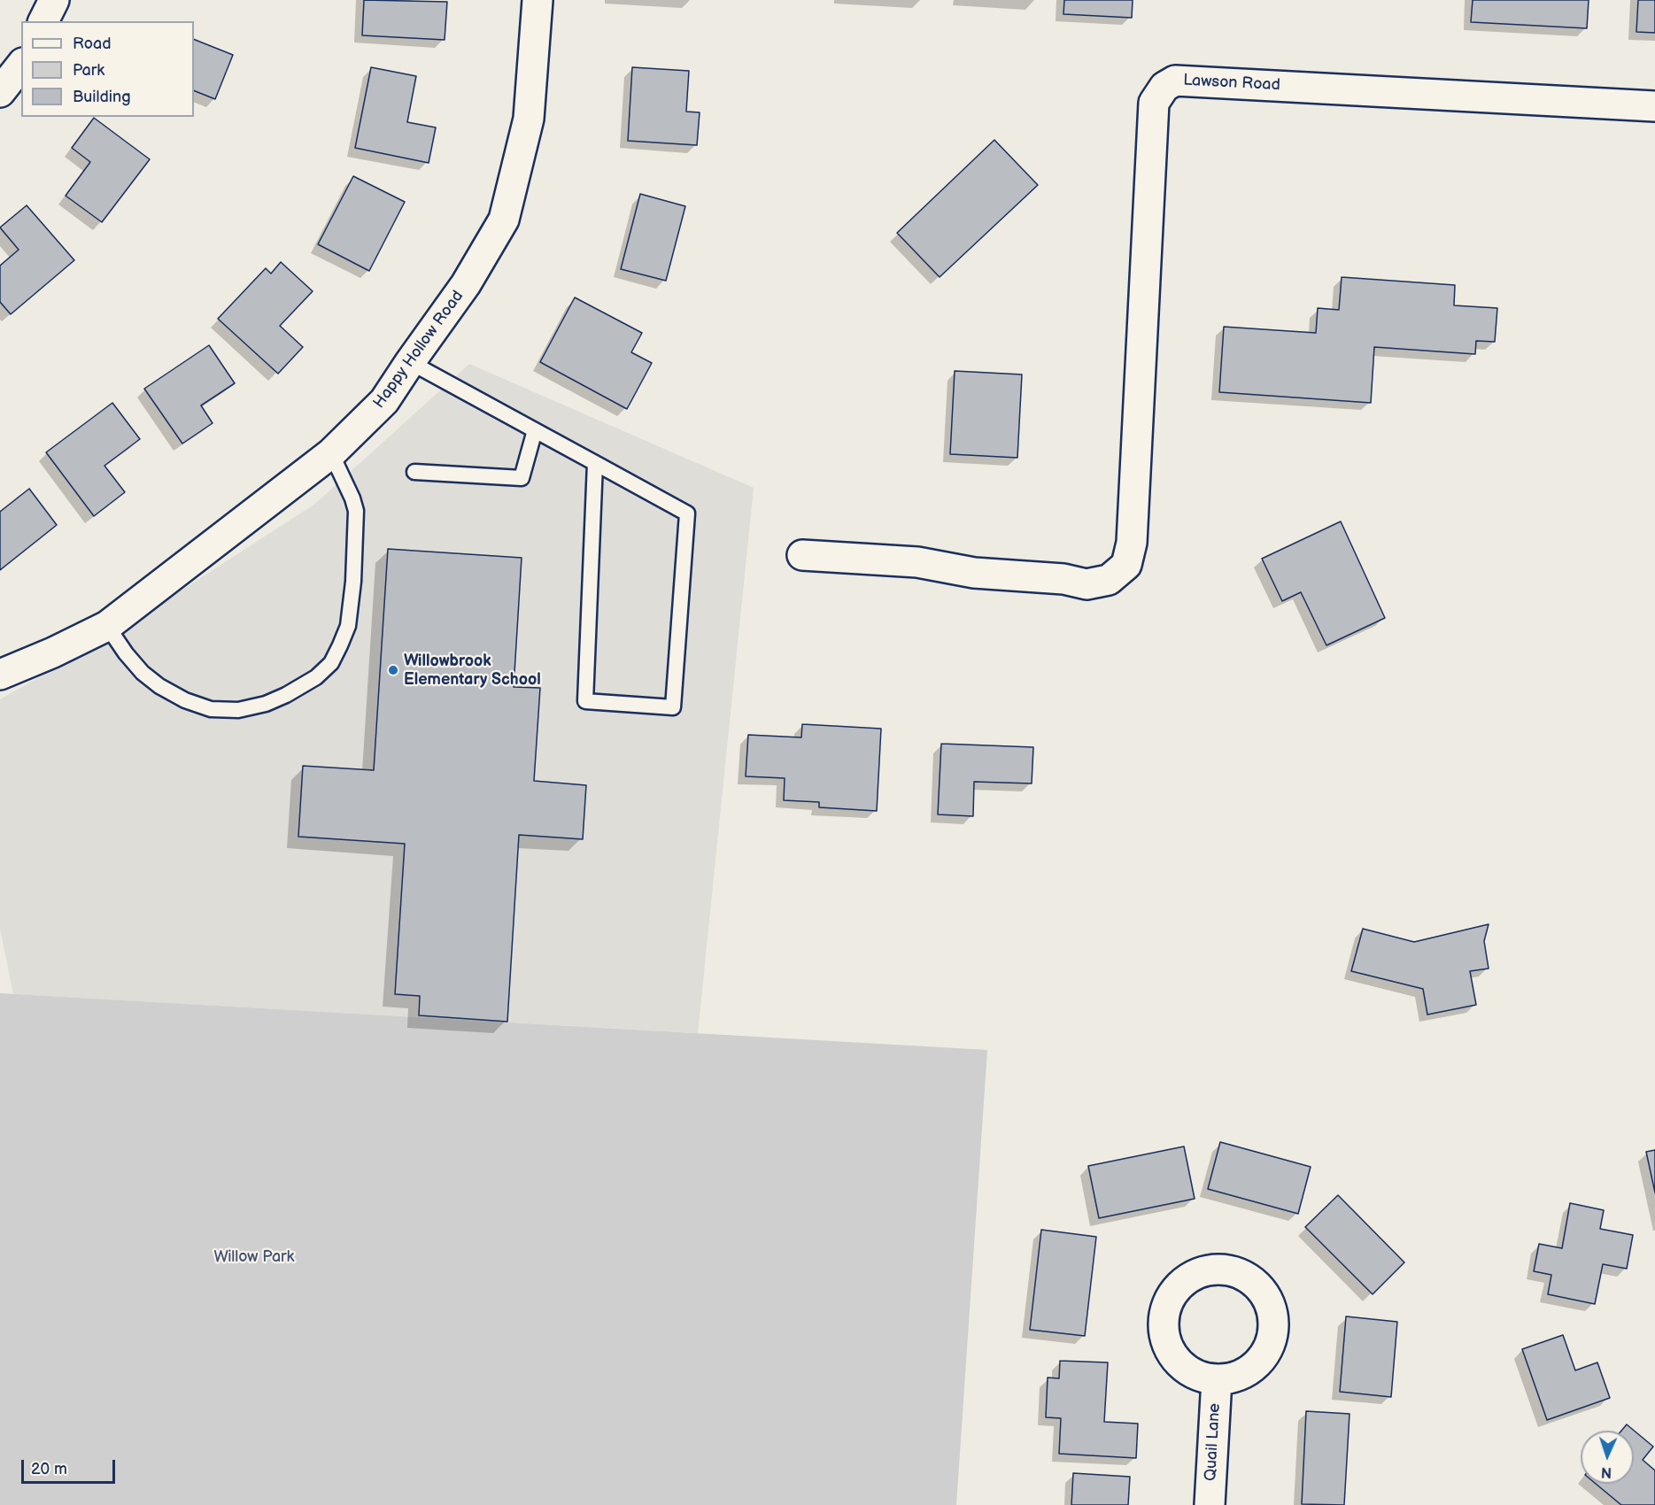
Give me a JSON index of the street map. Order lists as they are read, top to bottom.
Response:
{
  "streets": {
    "street": ["Lawson Road", "Happy Hollow Road", "Quail Lane"]
  },
  "parks": ["Willow Park"],
  "places": ["Willowbrook Elementary School"],
  "legend": ["Road", "Park", "Building"],
  "scale_bar": "20 m",
  "north": "bottom"
}
